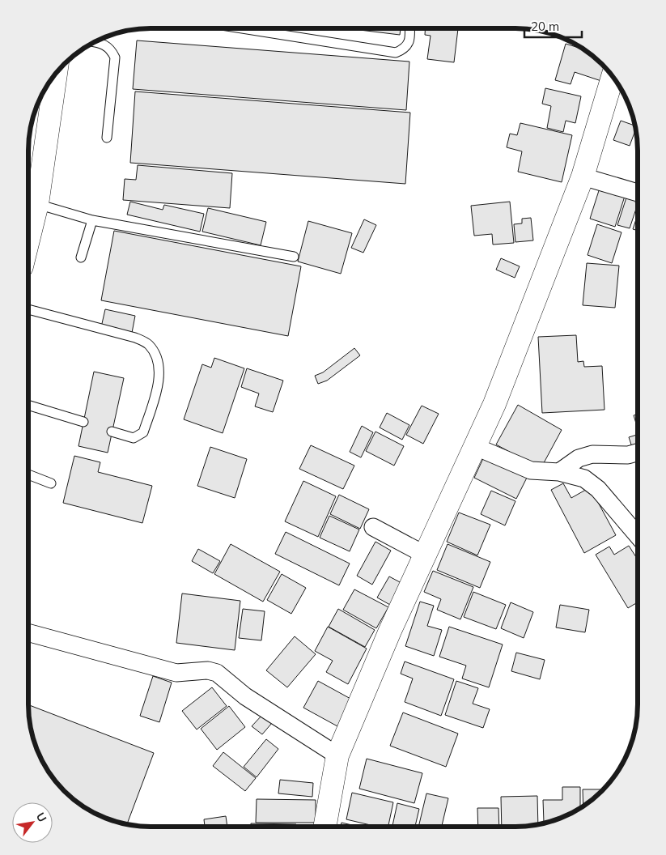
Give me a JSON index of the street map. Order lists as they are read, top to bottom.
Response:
{
  "scale_bar": "20 m",
  "north": "top right"
}
